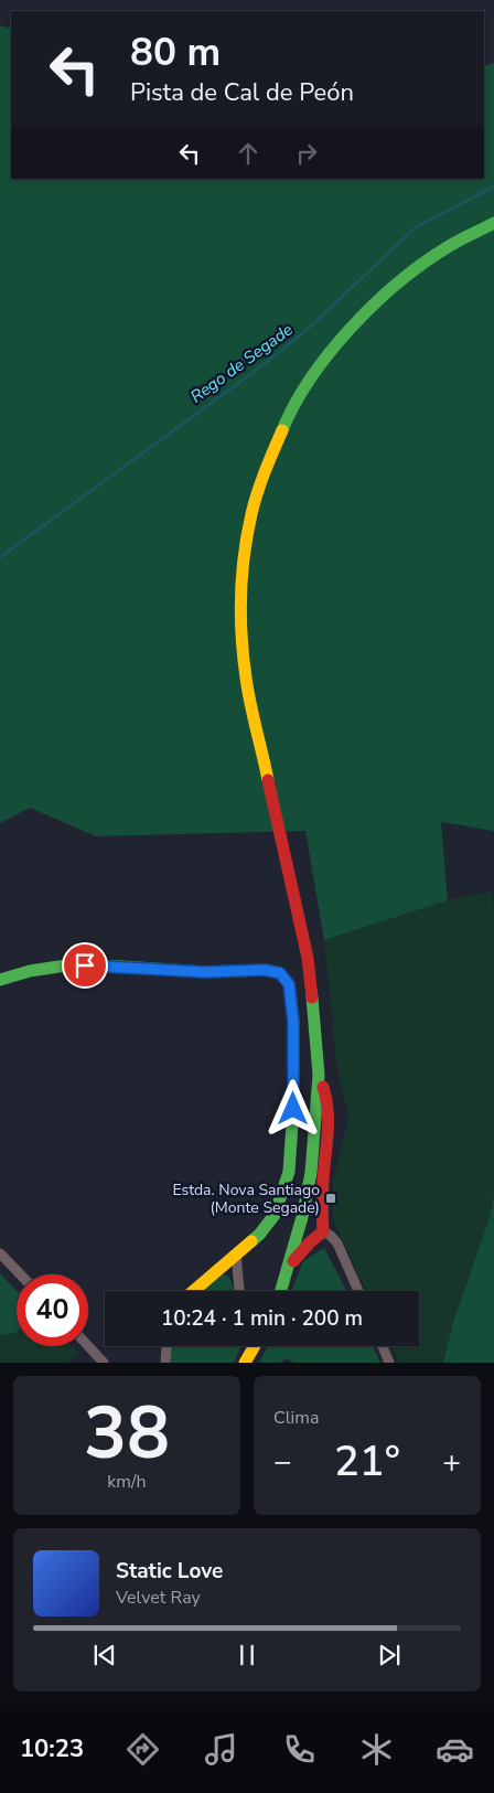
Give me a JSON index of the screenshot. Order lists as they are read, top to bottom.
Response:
{
  "water": ["Rego de Segade"],
  "places": {
    "transit": ["Estda. Nova Santiago (Monte Segade)"]
  },
  "page": {
    "turn": ["80 m", "Pista de Cal de Peón"],
    "limit": "40",
    "trip": "10:24 · 1 min · 200 m",
    "tile": [
      ["38", "km/h"],
      "Clima"
    ],
    "heat": ["−", "21°", "+"],
    "song": ["Static Love", "Velvet Ray"],
    "tabs": "10:23"
  }
}
